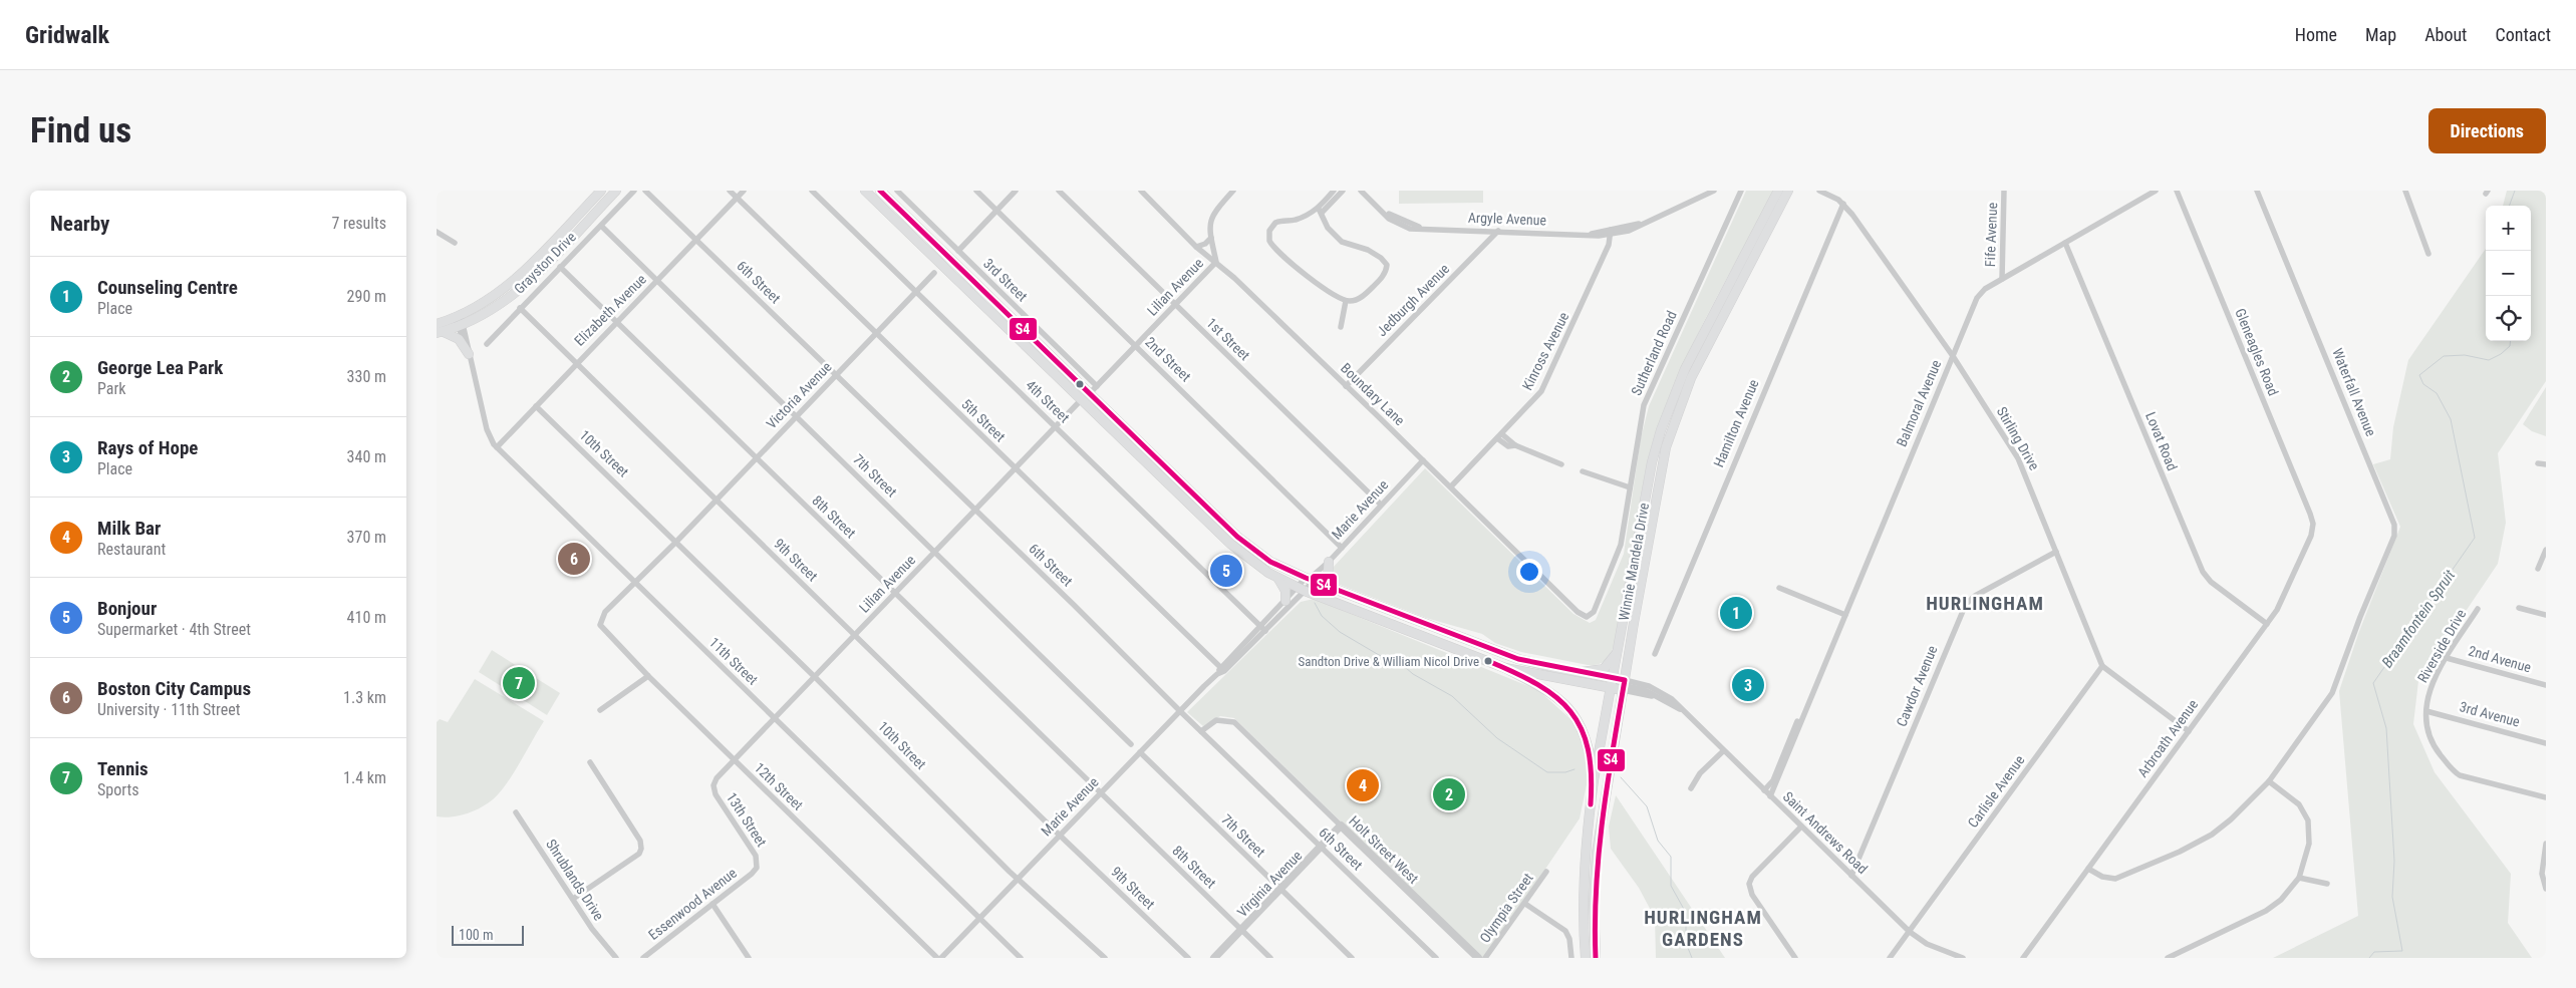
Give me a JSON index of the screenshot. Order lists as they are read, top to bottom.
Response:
{
  "streets": {
    "main road": ["Grayston Drive", "Winnie Mandela Drive"],
    "street": [
      "Argyle Avenue",
      "Fife Avenue",
      "3rd Street",
      "6th Street",
      "Lilian Avenue",
      "Jedburgh Avenue",
      "Elizabeth Avenue",
      "1st Street",
      "Kinross Avenue",
      "Gleneagles Road",
      "Sutherland Road",
      "2nd Street",
      "Waterfall Avenue",
      "Boundary Lane",
      "Victoria Avenue",
      "4th Street",
      "Balmoral Avenue",
      "5th Street",
      "Hamilton Avenue",
      "Stirling Drive",
      "Lovat Road",
      "10th Street",
      "7th Street",
      "Marie Avenue",
      "8th Street",
      "9th Street",
      "Riverside Drive",
      "2nd Avenue",
      "11th Street",
      "Cawdor Avenue",
      "3rd Avenue",
      "Arbroath Avenue",
      "12th Street",
      "Carlisle Avenue",
      "13th Street",
      "Saint Andrews Road",
      "Holt Street West",
      "Shrublands Drive",
      "Virginia Avenue",
      "Essenwood Avenue",
      "Olympia Street"
    ]
  },
  "crossings": [
    ["Argyle Avenue", "Jedburgh Avenue"],
    ["Argyle Avenue", "Kinross Avenue"],
    ["Fife Avenue", "Balmoral Avenue"],
    ["Grayston Drive", "11th Street"],
    ["3rd Street", "Lilian Avenue"],
    ["6th Street", "Lilian Avenue"],
    ["6th Street", "Elizabeth Avenue"],
    ["6th Street", "Victoria Avenue"],
    ["6th Street", "Marie Avenue"],
    ["6th Street", "Holt Street West"],
    ["6th Street", "Virginia Avenue"],
    ["Lilian Avenue", "1st Street"],
    ["Lilian Avenue", "2nd Street"],
    ["Lilian Avenue", "Boundary Lane"],
    ["Lilian Avenue", "4th Street"],
    ["Lilian Avenue", "5th Street"],
    ["Lilian Avenue", "10th Street"],
    ["Lilian Avenue", "7th Street"],
    ["Lilian Avenue", "8th Street"],
    ["Lilian Avenue", "9th Street"],
    ["Lilian Avenue", "11th Street"],
    ["Lilian Avenue", "12th Street"],
    ["Lilian Avenue", "13th Street"],
    ["Jedburgh Avenue", "Boundary Lane"],
    ["Elizabeth Avenue", "5th Street"],
    ["Elizabeth Avenue", "10th Street"],
    ["Elizabeth Avenue", "7th Street"],
    ["Elizabeth Avenue", "8th Street"],
    ["Elizabeth Avenue", "9th Street"],
    ["Elizabeth Avenue", "11th Street"],
    ["1st Street", "Marie Avenue"],
    ["Kinross Avenue", "Boundary Lane"],
    ["Gleneagles Road", "Arbroath Avenue"],
    ["Sutherland Road", "Boundary Lane"],
    ["2nd Street", "Marie Avenue"],
    ["Waterfall Avenue", "Arbroath Avenue"],
    ["Boundary Lane", "Marie Avenue"],
    ["Victoria Avenue", "4th Street"],
    ["Victoria Avenue", "5th Street"],
    ["Victoria Avenue", "10th Street"],
    ["Victoria Avenue", "7th Street"],
    ["Victoria Avenue", "8th Street"],
    ["Victoria Avenue", "9th Street"],
    ["4th Street", "Marie Avenue"],
    ["Balmoral Avenue", "Stirling Drive"],
    ["Balmoral Avenue", "Lovat Road"],
    ["Balmoral Avenue", "Saint Andrews Road"],
    ["5th Street", "Marie Avenue"],
    ["Hamilton Avenue", "Stirling Drive"],
    ["Stirling Drive", "Cawdor Avenue"],
    ["Stirling Drive", "Carlisle Avenue"],
    ["Lovat Road", "Arbroath Avenue"],
    ["10th Street", "Marie Avenue"],
    ["7th Street", "Marie Avenue"],
    ["7th Street", "Virginia Avenue"],
    ["Marie Avenue", "8th Street"],
    ["Marie Avenue", "9th Street"],
    ["Marie Avenue", "11th Street"],
    ["Marie Avenue", "12th Street"],
    ["8th Street", "Virginia Avenue"],
    ["Winnie Mandela Drive", "Saint Andrews Road"],
    ["Riverside Drive", "2nd Avenue"],
    ["Riverside Drive", "3rd Avenue"],
    ["11th Street", "12th Street"],
    ["Cawdor Avenue", "Saint Andrews Road"],
    ["Carlisle Avenue", "Saint Andrews Road"],
    ["13th Street", "Essenwood Avenue"],
    ["Holt Street West", "Virginia Avenue"]
  ],
  "districts": ["HURLINGHAM", "HURLINGHAM GARDENS"],
  "water": ["Braamfontein Spruit"],
  "places": ["Sandton Drive & William Nicol Drive"],
  "lines": ["transit line S4"],
  "scale_bar": "100 m",
  "page": {
    "header": "Gridwalk",
    "nav": [
      "Home",
      "Map",
      "About",
      "Contact"
    ],
    "buttons": "Directions",
    "title": "Find us",
    "heading": ["Nearby", "7 results"],
    "map_buttons": ["+", "−"],
    "list": [
      {
        "mark": "1",
        "name": "Counseling Centre",
        "note": "Place",
        "value": "290 m"
      },
      {
        "mark": "2",
        "name": "George Lea Park",
        "note": "Park",
        "value": "330 m"
      },
      {
        "mark": "3",
        "name": "Rays of Hope",
        "note": "Place",
        "value": "340 m"
      },
      {
        "mark": "4",
        "name": "Milk Bar",
        "note": "Restaurant",
        "value": "370 m"
      },
      {
        "mark": "5",
        "name": "Bonjour",
        "note": "Supermarket · 4th Street",
        "value": "410 m"
      },
      {
        "mark": "6",
        "name": "Boston City Campus",
        "note": "University · 11th Street",
        "value": "1.3 km"
      },
      {
        "mark": "7",
        "name": "Tennis",
        "note": "Sports",
        "value": "1.4 km"
      }
    ],
    "pins": [
      "6",
      "5",
      "1",
      "7",
      "3",
      "4",
      "2"
    ],
    "scale": "100 m"
  }
}
